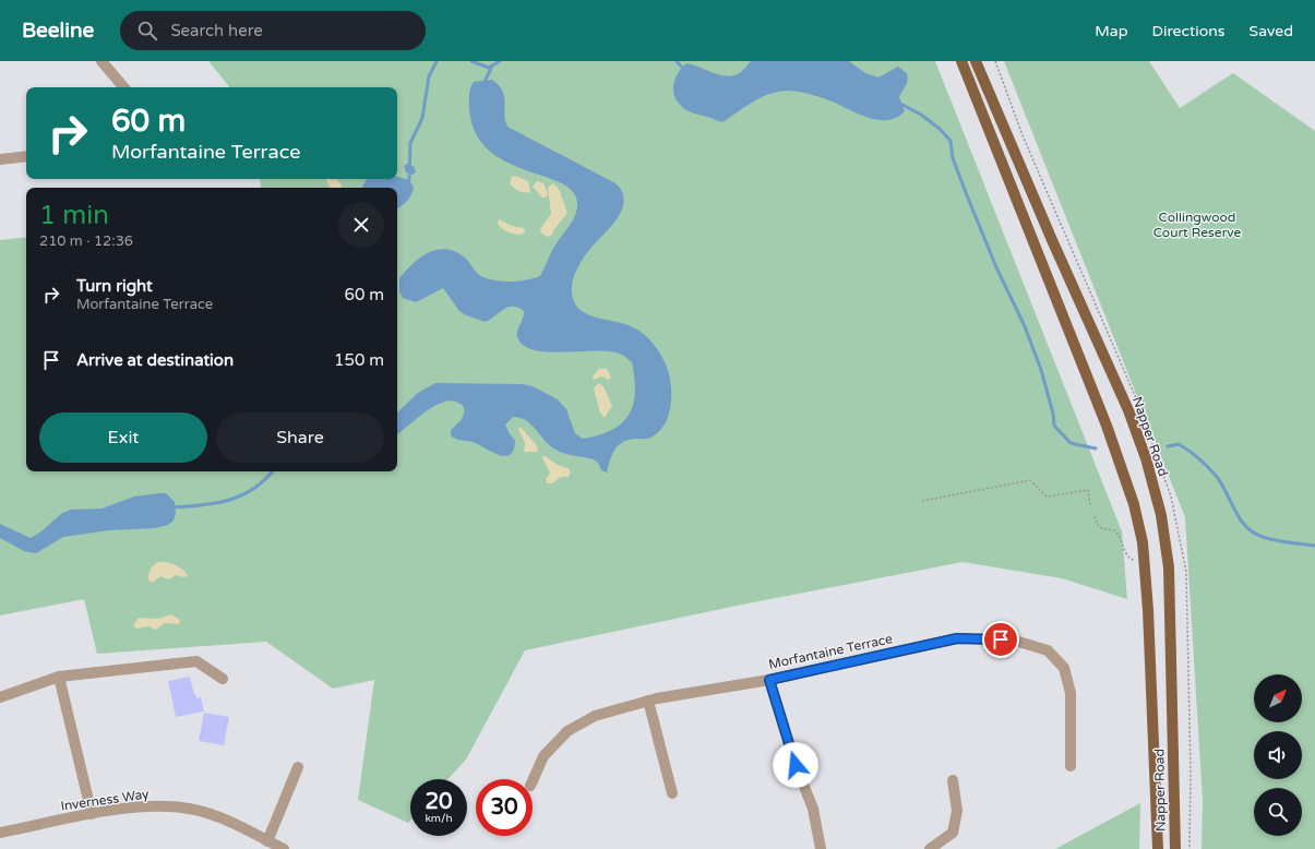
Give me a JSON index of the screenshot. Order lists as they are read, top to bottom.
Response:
{
  "streets": {
    "main road": ["Napper Road"],
    "street": ["Morfantaine Terrace", "Inverness Way"]
  },
  "parks": ["Collingwood Court Reserve"],
  "north": "top right",
  "page": {
    "header": "Beeline",
    "search": "Search here",
    "nav": ["Map", "Directions", "Saved"],
    "turn": ["60 m", "Morfantaine Terrace"],
    "heading": ["1 min", "210 m · 12:36"],
    "list": [
      {
        "name": "Turn right",
        "note": "Morfantaine Terrace",
        "value": "60 m"
      },
      {
        "name": "Arrive at destination",
        "value": "150 m"
      }
    ],
    "buttons": ["Exit", "Share"],
    "speed": "20 km/h",
    "limit": "30"
  }
}
